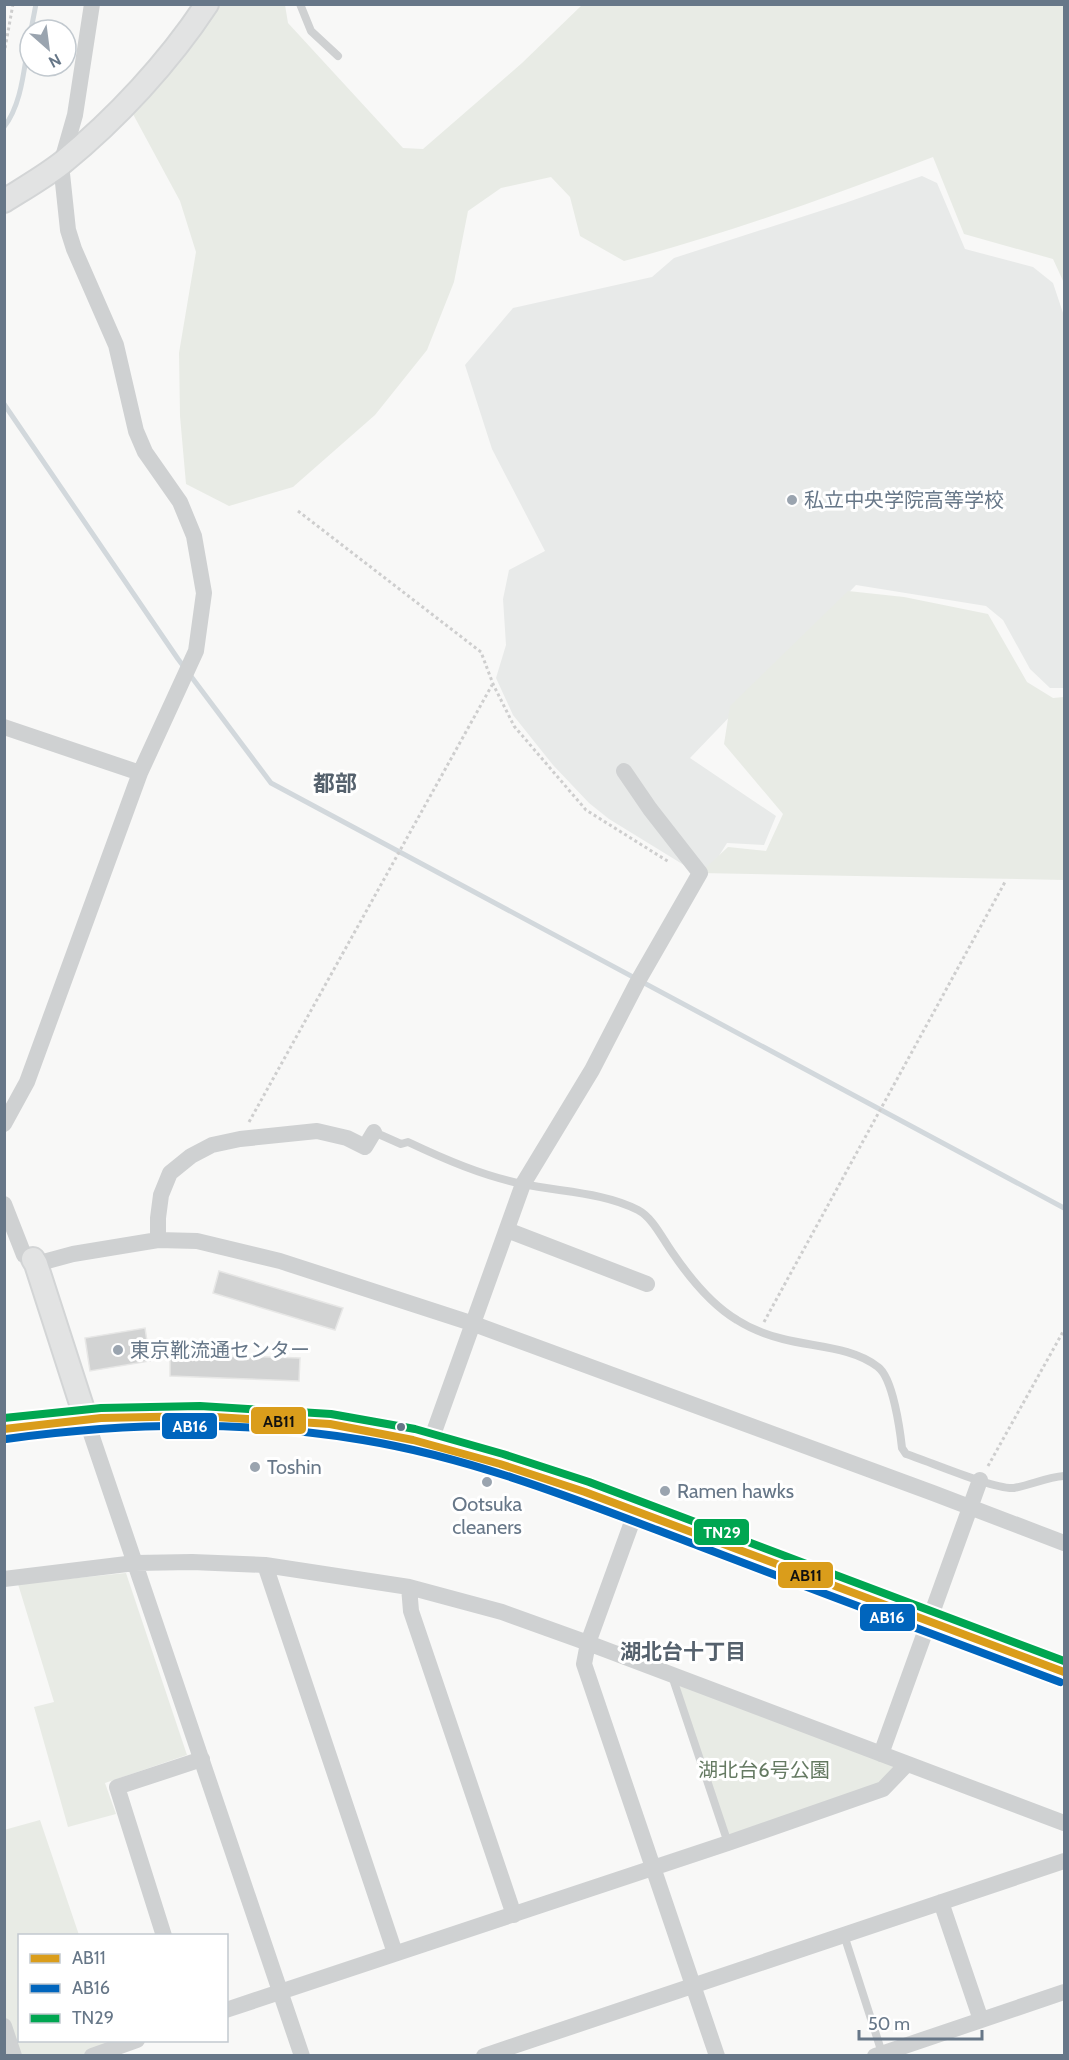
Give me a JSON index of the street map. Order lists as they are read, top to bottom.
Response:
{
  "districts": ["都部", "湖北台十丁目"],
  "parks": ["湖北台6号公園"],
  "places": [
    "私立中央学院高等学校",
    "東京靴流通センター",
    "Toshin",
    "Ootsuka cleaners",
    "Ramen hawks"
  ],
  "lines": ["transit line TN29", "transit line AB11", "transit line AB16"],
  "legend": ["AB11", "AB16", "TN29"],
  "scale_bar": "50 m",
  "north": "bottom right"
}
